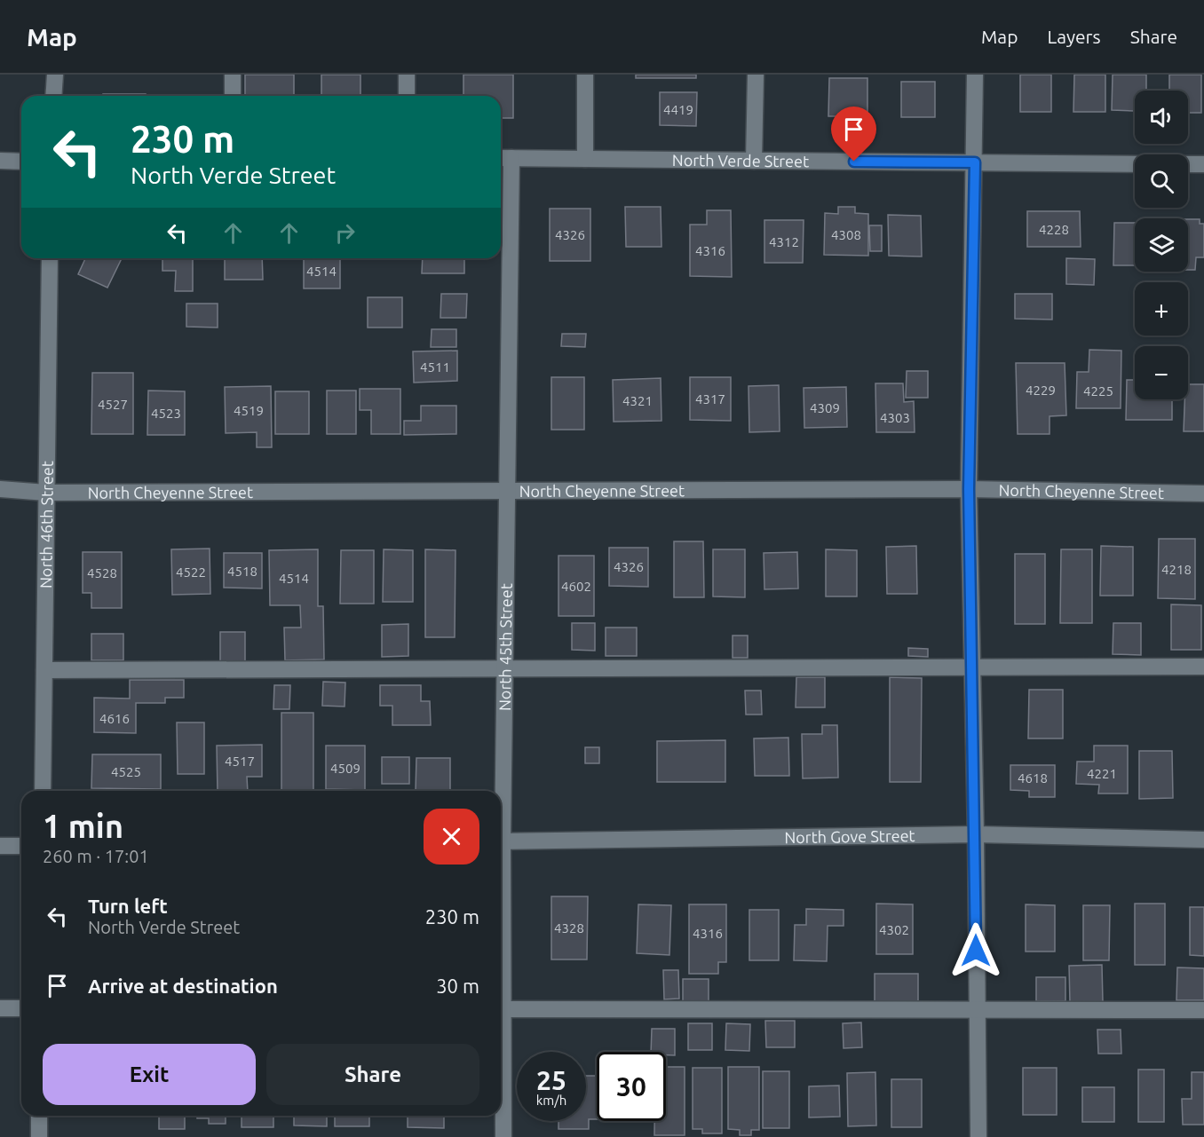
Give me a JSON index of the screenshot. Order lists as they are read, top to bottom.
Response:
{
  "streets": {
    "street": [
      "North Verde Street",
      "North Cheyenne Street",
      "North 46th Street",
      "North 45th Street",
      "North Gove Street"
    ]
  },
  "crossings": [
    ["North Verde Street", "North 45th Street"],
    ["North Cheyenne Street", "North 46th Street"],
    ["North Cheyenne Street", "North 45th Street"]
  ],
  "house_numbers": [
    "4419",
    "4228",
    "4326",
    "4308",
    "4312",
    "4316",
    "4514",
    "4511",
    "4229",
    "4225",
    "4317",
    "4321",
    "4527",
    "4309",
    "4519",
    "4523",
    "4303",
    "4326",
    "4218",
    "4518",
    "4522",
    "4528",
    "4514",
    "4602",
    "4616",
    "4517",
    "4509",
    "4525",
    "4221",
    "4618",
    "4328",
    "4302",
    "4316"
  ],
  "page": {
    "header": "Map",
    "nav": ["Map", "Layers", "Share"],
    "map_buttons": ["+", "−"],
    "turn": ["230 m", "North Verde Street"],
    "heading": ["1 min", "260 m · 17:01"],
    "list": [
      {
        "name": "Turn left",
        "note": "North Verde Street",
        "value": "230 m"
      },
      {
        "name": "Arrive at destination",
        "value": "30 m"
      }
    ],
    "buttons": ["Exit", "Share"],
    "speed": "25 km/h",
    "limit": "30"
  }
}
